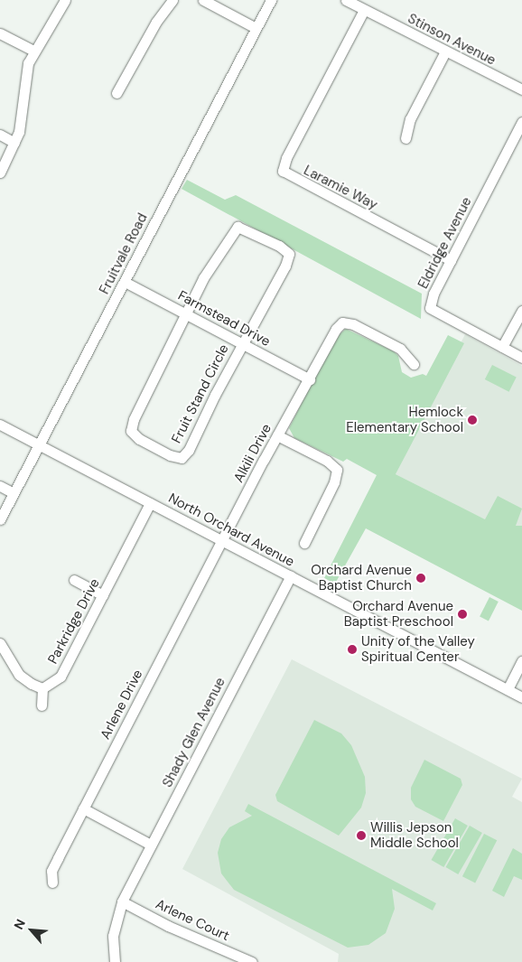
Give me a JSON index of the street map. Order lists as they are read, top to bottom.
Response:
{
  "streets": {
    "street": [
      "Stinson Avenue",
      "Laramie Way",
      "Eldridge Avenue",
      "Fruitvale Road",
      "Farmstead Drive",
      "Fruit Stand Circle",
      "Alkili Drive",
      "North Orchard Avenue",
      "Parkridge Drive",
      "Arlene Drive",
      "Shady Glen Avenue",
      "Arlene Court"
    ]
  },
  "crossings": [
    ["Stinson Avenue", "Laramie Way"],
    ["Laramie Way", "Eldridge Avenue"],
    ["Fruitvale Road", "Farmstead Drive"],
    ["Fruitvale Road", "North Orchard Avenue"],
    ["Farmstead Drive", "Fruit Stand Circle"],
    ["Farmstead Drive", "Alkili Drive"],
    ["Alkili Drive", "North Orchard Avenue"],
    ["Alkili Drive", "Arlene Drive"],
    ["North Orchard Avenue", "Parkridge Drive"],
    ["North Orchard Avenue", "Arlene Drive"],
    ["North Orchard Avenue", "Shady Glen Avenue"],
    ["Shady Glen Avenue", "Arlene Court"]
  ],
  "places": [
    "Hemlock Elementary School",
    "Orchard Avenue Baptist Church",
    "Orchard Avenue Baptist Preschool",
    "Unity of the Valley Spiritual Center",
    "Willis Jepson Middle School"
  ],
  "north": "top left"
}
